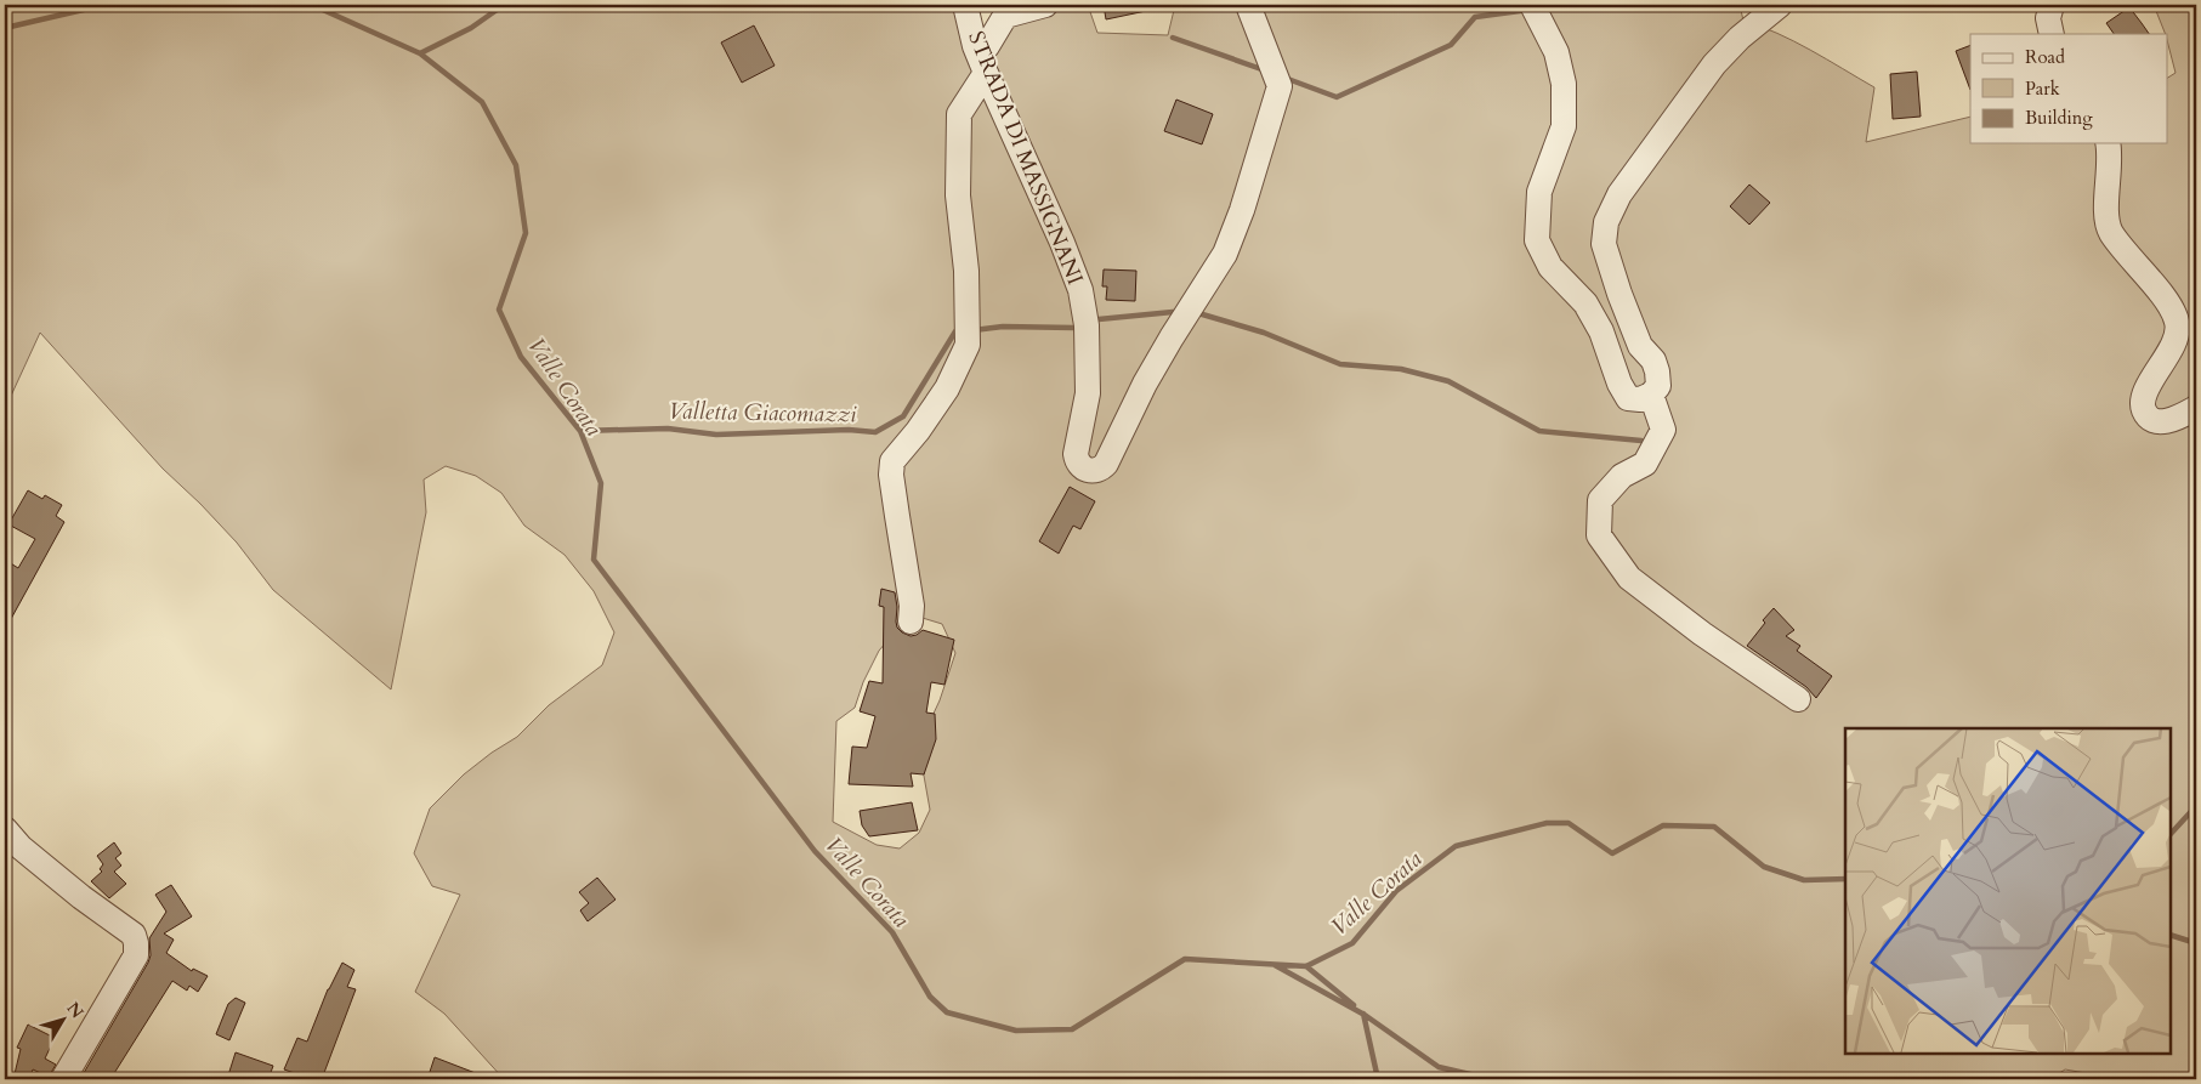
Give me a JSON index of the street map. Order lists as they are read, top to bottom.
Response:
{
  "streets": {
    "street": ["STRADA DI MASSIGNANI"]
  },
  "water": ["Valle Corata", "Valletta Giacomazzi"],
  "legend": ["Road", "Park", "Building"],
  "north": "top right"
}
